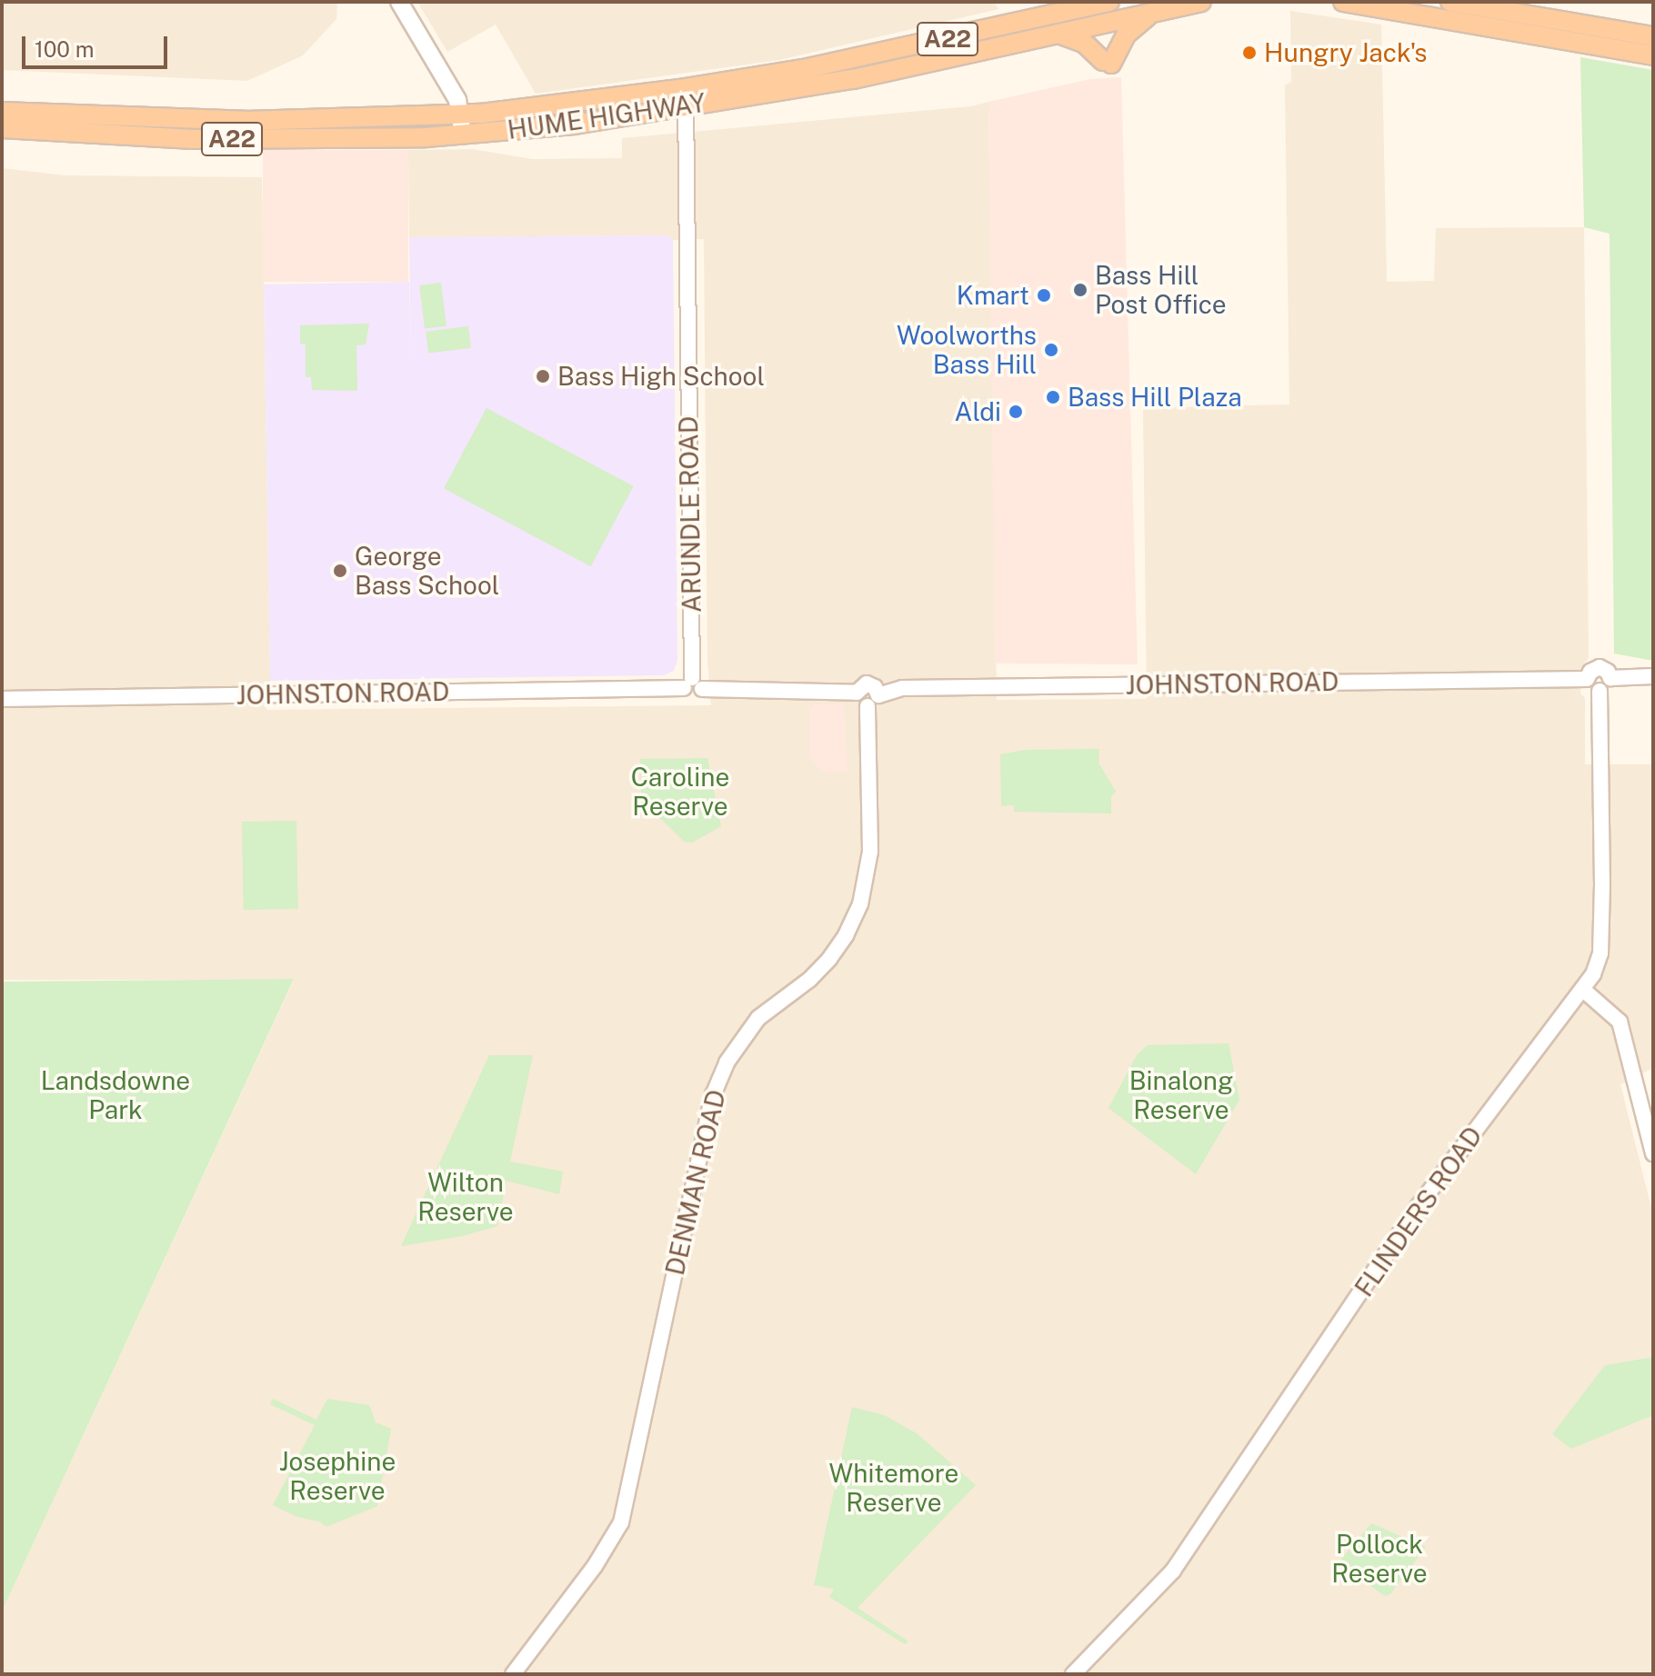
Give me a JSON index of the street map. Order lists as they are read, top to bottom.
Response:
{
  "streets": {
    "highway": ["A22", "HUME HIGHWAY"],
    "street": [
      "ARUNDLE ROAD",
      "JOHNSTON ROAD",
      "DENMAN ROAD",
      "FLINDERS ROAD"
    ]
  },
  "crossings": [
    ["HUME HIGHWAY", "ARUNDLE ROAD"],
    ["ARUNDLE ROAD", "JOHNSTON ROAD"],
    ["JOHNSTON ROAD", "DENMAN ROAD"],
    ["JOHNSTON ROAD", "FLINDERS ROAD"]
  ],
  "parks": [
    "Caroline Reserve",
    "Landsdowne Park",
    "Binalong Reserve",
    "Wilton Reserve",
    "Josephine Reserve",
    "Whitemore Reserve",
    "Pollock Reserve"
  ],
  "places": [
    "Hungry Jack's",
    "Bass Hill Post Office",
    "Kmart",
    "Woolworths Bass Hill",
    "Bass High School",
    "Bass Hill Plaza",
    "Aldi",
    "George Bass School"
  ],
  "scale_bar": "100 m"
}
